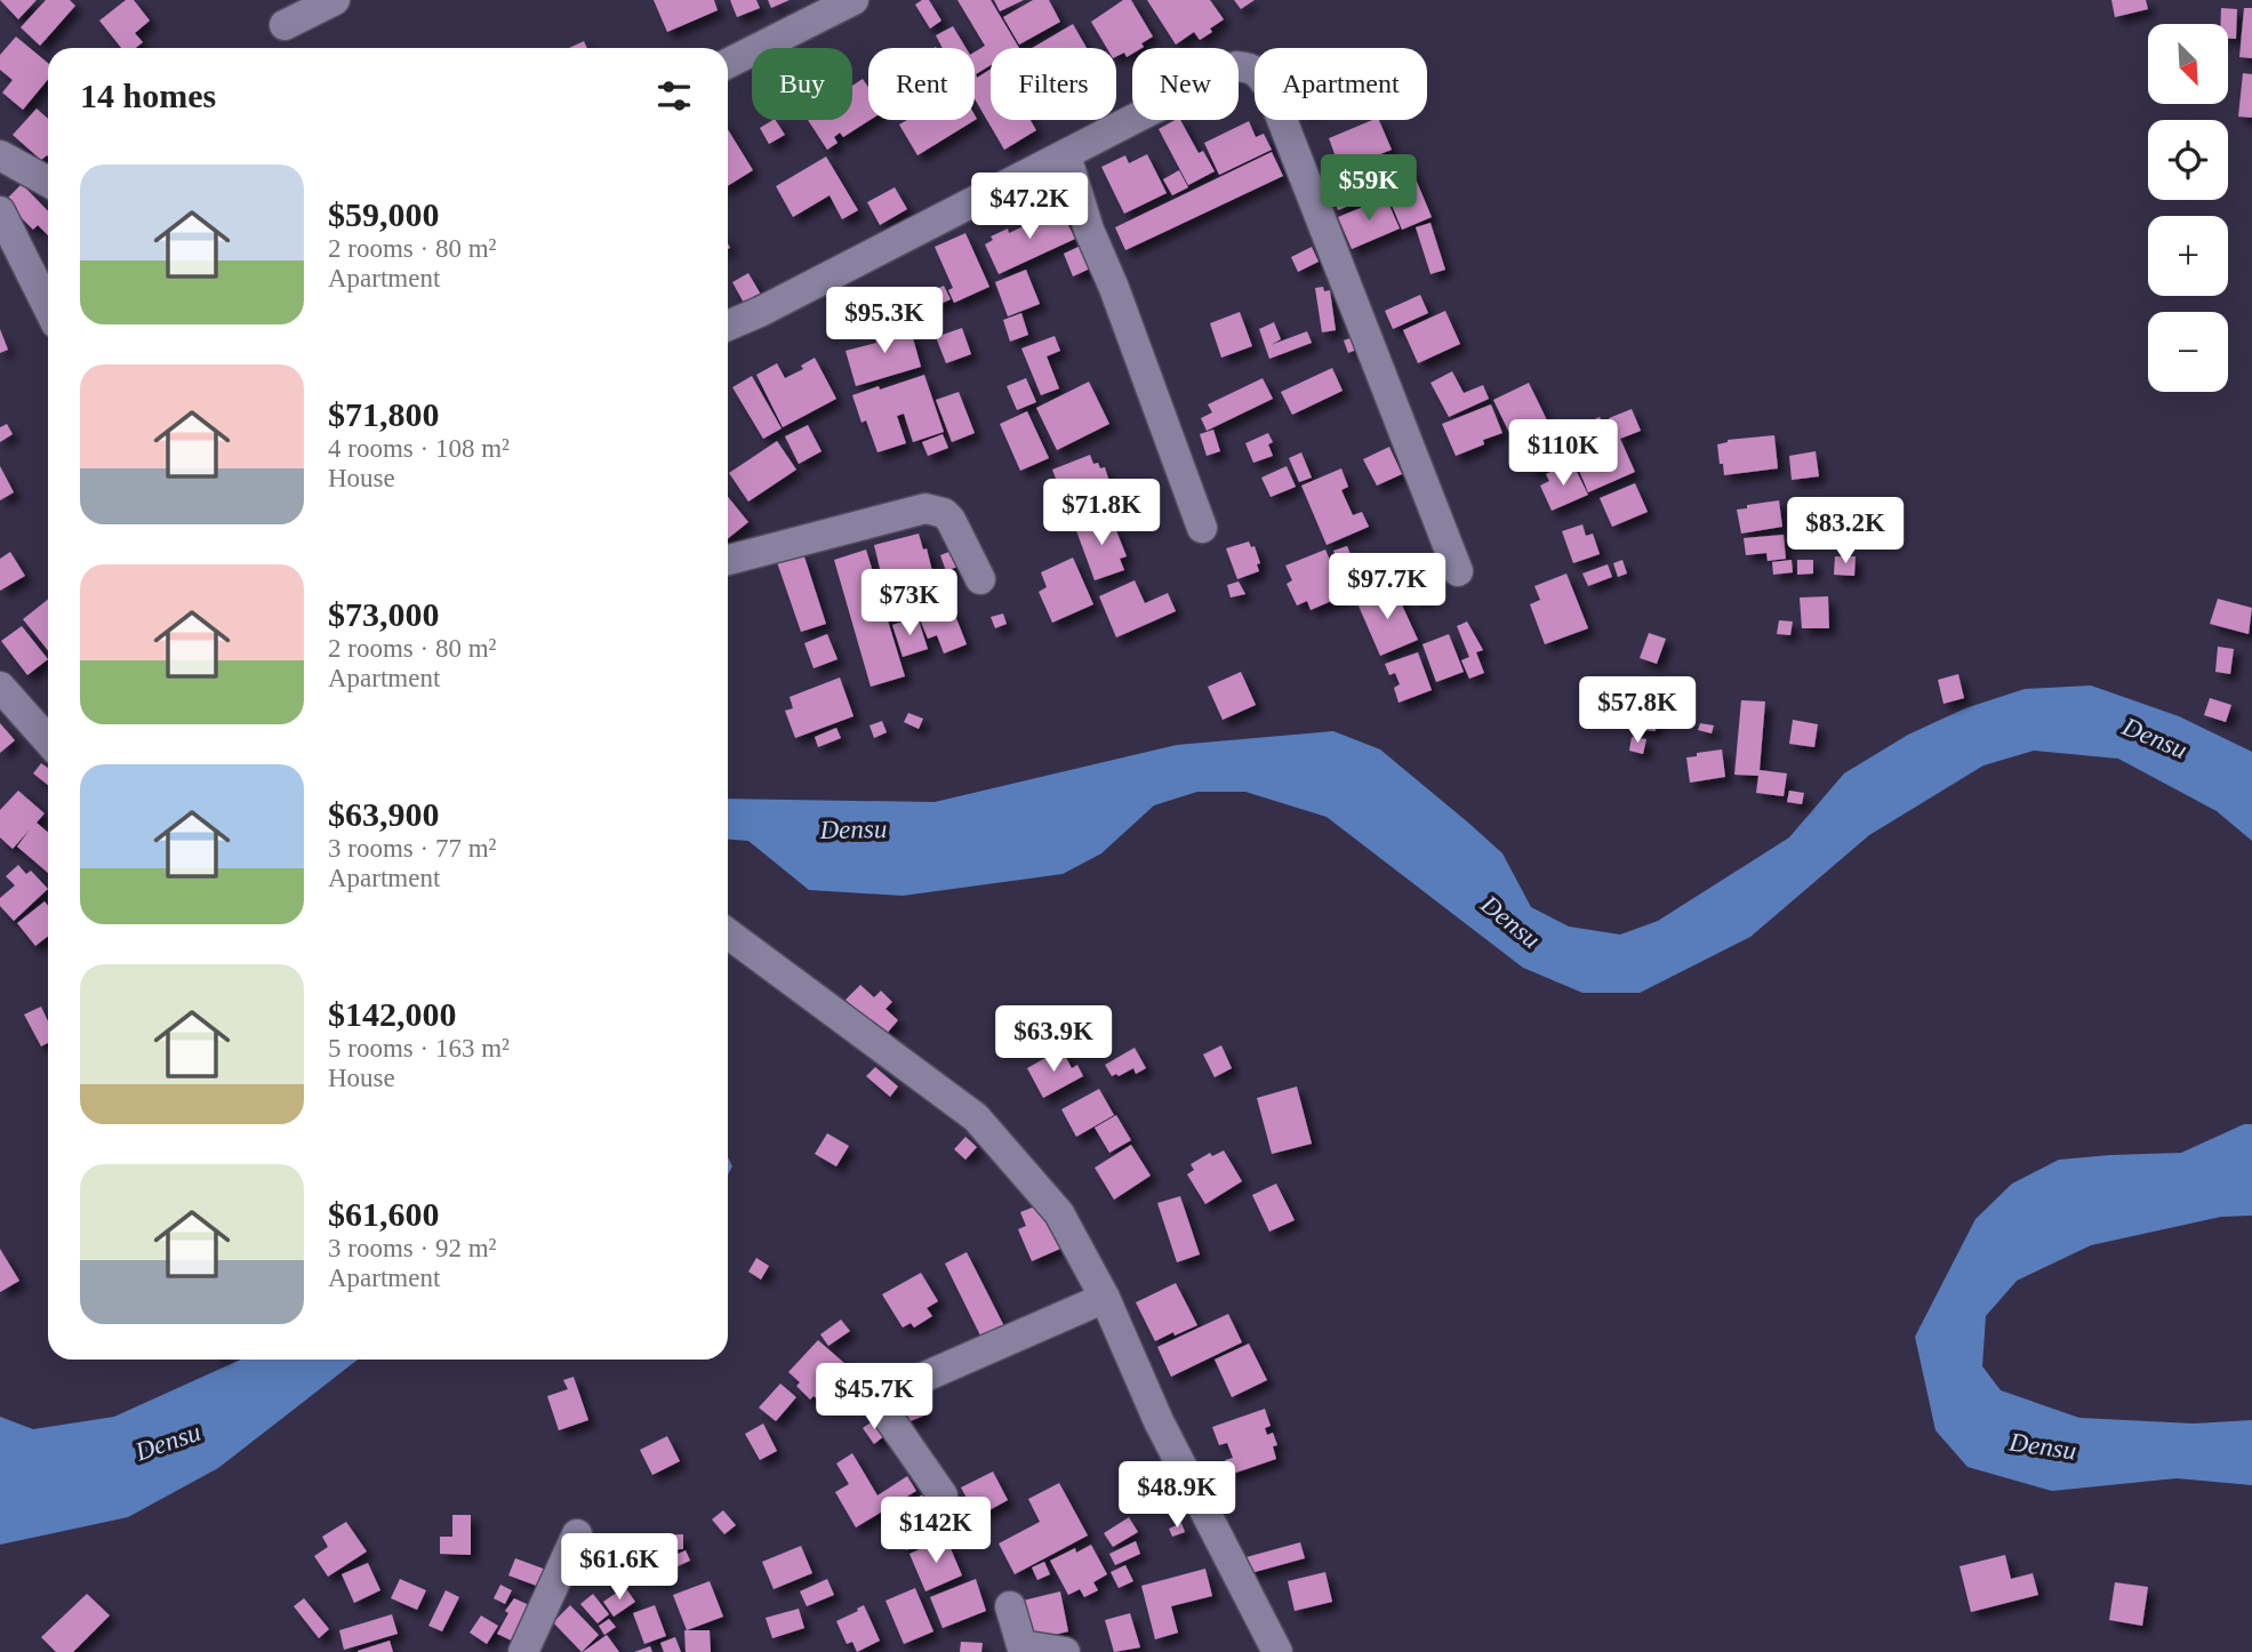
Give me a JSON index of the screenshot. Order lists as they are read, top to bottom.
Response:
{
  "water": ["Densu"],
  "north": "bottom right",
  "page": {
    "map_buttons": ["+", "−"],
    "chip": [
      "Buy",
      "Rent",
      "Filters",
      "New",
      "Apartment"
    ],
    "heading": "14 homes",
    "list": [
      {
        "name": "$59,000",
        "note": "2 rooms · 80 m² · Apartment"
      },
      {
        "name": "$71,800",
        "note": "4 rooms · 108 m² · House"
      },
      {
        "name": "$73,000",
        "note": "2 rooms · 80 m² · Apartment"
      },
      {
        "name": "$63,900",
        "note": "3 rooms · 77 m² · Apartment"
      },
      {
        "name": "$142,000",
        "note": "5 rooms · 163 m² · House"
      },
      {
        "name": "$61,600",
        "note": "3 rooms · 92 m² · Apartment"
      }
    ],
    "price": [
      "$59K",
      "$47.2K",
      "$95.3K",
      "$110K",
      "$71.8K",
      "$83.2K",
      "$97.7K",
      "$73K",
      "$57.8K",
      "$63.9K",
      "$45.7K",
      "$48.9K",
      "$142K",
      "$61.6K"
    ]
  }
}
